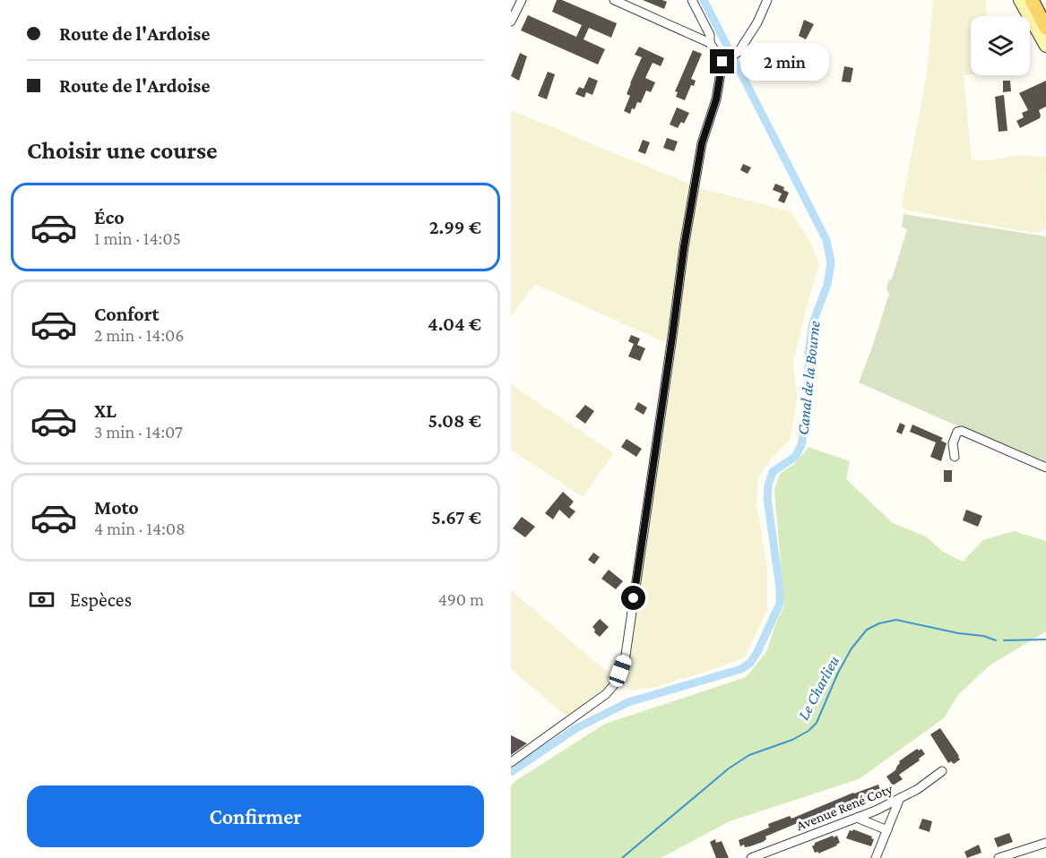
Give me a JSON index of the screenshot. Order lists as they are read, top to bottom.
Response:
{
  "streets": {
    "street": ["Avenue René Coty"]
  },
  "water": ["Canal de la Bourne", "Le Charlieu"],
  "page": {
    "banner": ["Route de l'Ardoise", "Route de l'Ardoise"],
    "bubble": "2 min",
    "heading": "Choisir une course",
    "list": [
      {
        "name": "Éco",
        "note": "1 min · 14:05",
        "value": "2.99 €"
      },
      {
        "name": "Confort",
        "note": "2 min · 14:06",
        "value": "4.04 €"
      },
      {
        "name": "XL",
        "note": "3 min · 14:07",
        "value": "5.08 €"
      },
      {
        "name": "Moto",
        "note": "4 min · 14:08",
        "value": "5.67 €"
      }
    ],
    "pay": ["Espèces", "490 m"],
    "buttons": "Confirmer"
  }
}
